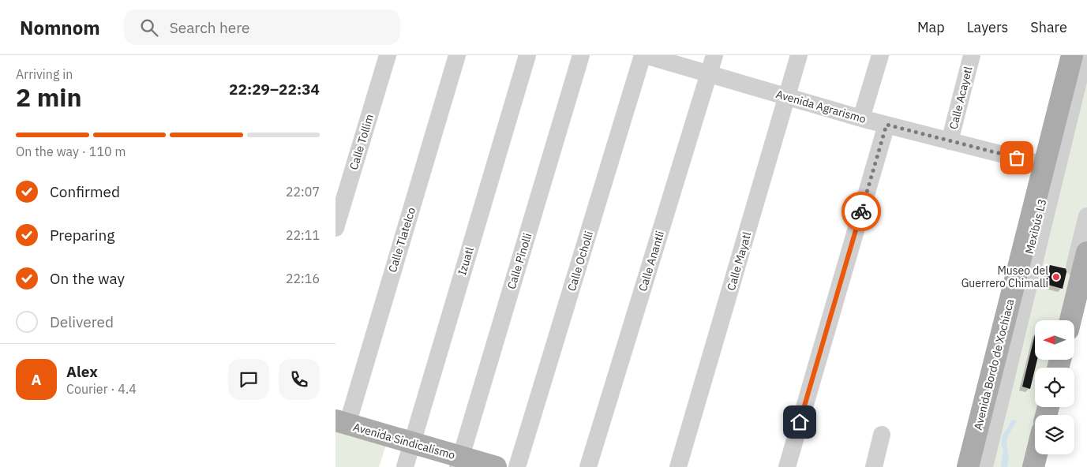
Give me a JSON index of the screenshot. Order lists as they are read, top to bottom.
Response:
{
  "streets": {
    "main road": ["Avenida Bordo de Xochiaca", "Avenida Sindicalismo"],
    "street": [
      "Calle Acayetl",
      "Avenida Agrarismo",
      "Calle Tollim",
      "Mexibús L3",
      "Calle Tlatelco",
      "Izuatl",
      "Calle Pinolli",
      "Calle Ocholli",
      "Calle Anantli",
      "Calle Mayatl"
    ]
  },
  "crossings": [
    ["Calle Acayetl", "Avenida Agrarismo"],
    ["Avenida Agrarismo", "Calle Ocholli"],
    ["Avenida Agrarismo", "Calle Anantli"],
    ["Avenida Agrarismo", "Calle Mayatl"],
    ["Avenida Agrarismo", "Avenida Bordo de Xochiaca"],
    ["Calle Tlatelco", "Avenida Sindicalismo"],
    ["Izuatl", "Avenida Sindicalismo"],
    ["Calle Pinolli", "Avenida Sindicalismo"]
  ],
  "places": ["Museo del Guerrero Chimalli"],
  "north": "left",
  "page": {
    "header": "Nomnom",
    "search": "Search here",
    "nav": ["Map", "Layers", "Share"],
    "heading": ["2 min", "Arriving in", "22:29–22:34"],
    "panel": ["Alex", "Courier · 4.4"],
    "bar": "On the way · 110 m",
    "list": [
      ["Confirmed", "22:07"],
      ["Preparing", "22:11"],
      ["On the way", "22:16"],
      "Delivered"
    ],
    "round": "A"
  }
}
